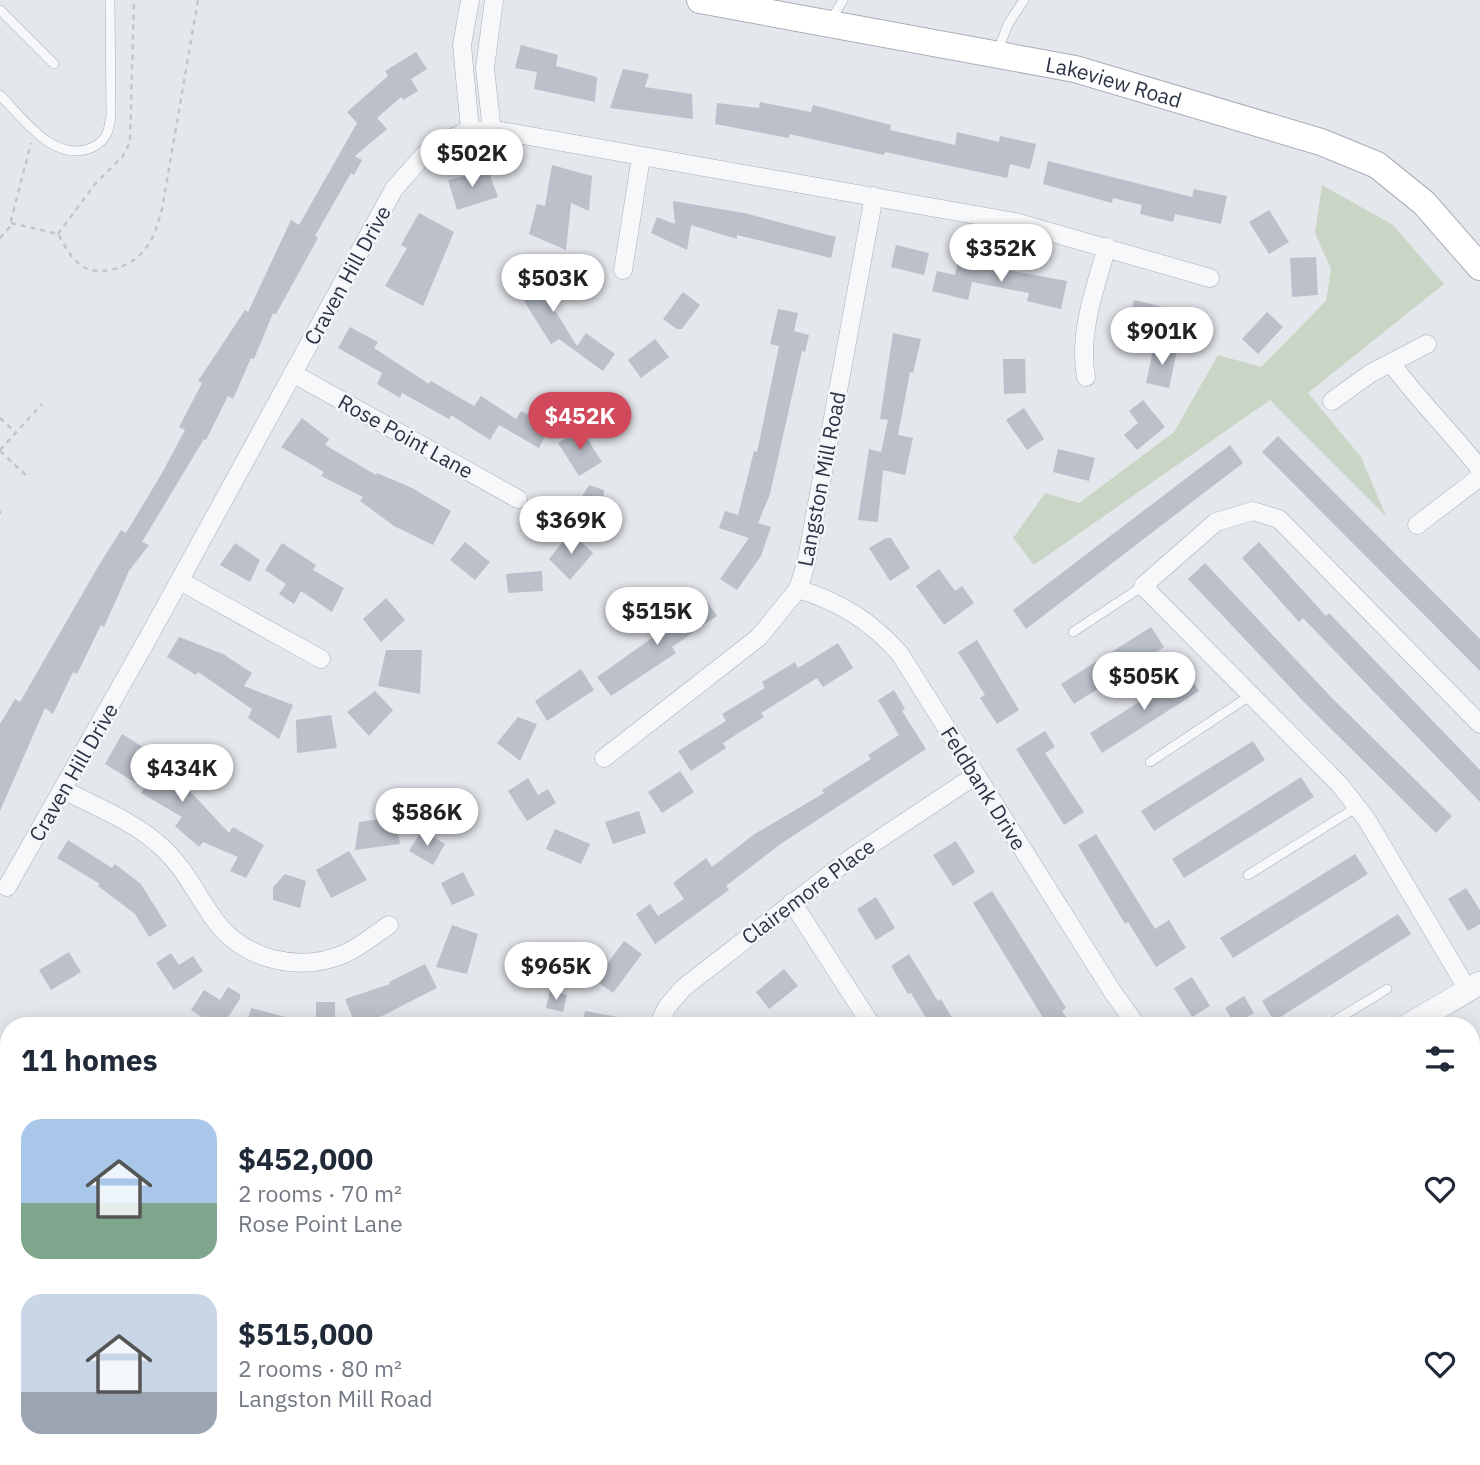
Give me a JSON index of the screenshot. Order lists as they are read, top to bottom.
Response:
{
  "streets": {
    "main road": ["Lakeview Road"],
    "street": [
      "Craven Hill Drive",
      "Rose Point Lane",
      "Langston Mill Road",
      "Feldbank Drive",
      "Clairemore Place"
    ]
  },
  "crossings": [
    ["Craven Hill Drive", "Rose Point Lane"],
    ["Craven Hill Drive", "Langston Mill Road"],
    ["Langston Mill Road", "Feldbank Drive"],
    ["Feldbank Drive", "Clairemore Place"]
  ],
  "page": {
    "price": [
      "$502K",
      "$352K",
      "$503K",
      "$901K",
      "$452K",
      "$369K",
      "$515K",
      "$505K",
      "$434K",
      "$586K",
      "$965K"
    ],
    "heading": "11 homes",
    "list": [
      {
        "name": "$452,000",
        "note": "2 rooms · 70 m² · Rose Point Lane"
      },
      {
        "name": "$515,000",
        "note": "2 rooms · 80 m² · Langston Mill Road"
      }
    ]
  }
}
